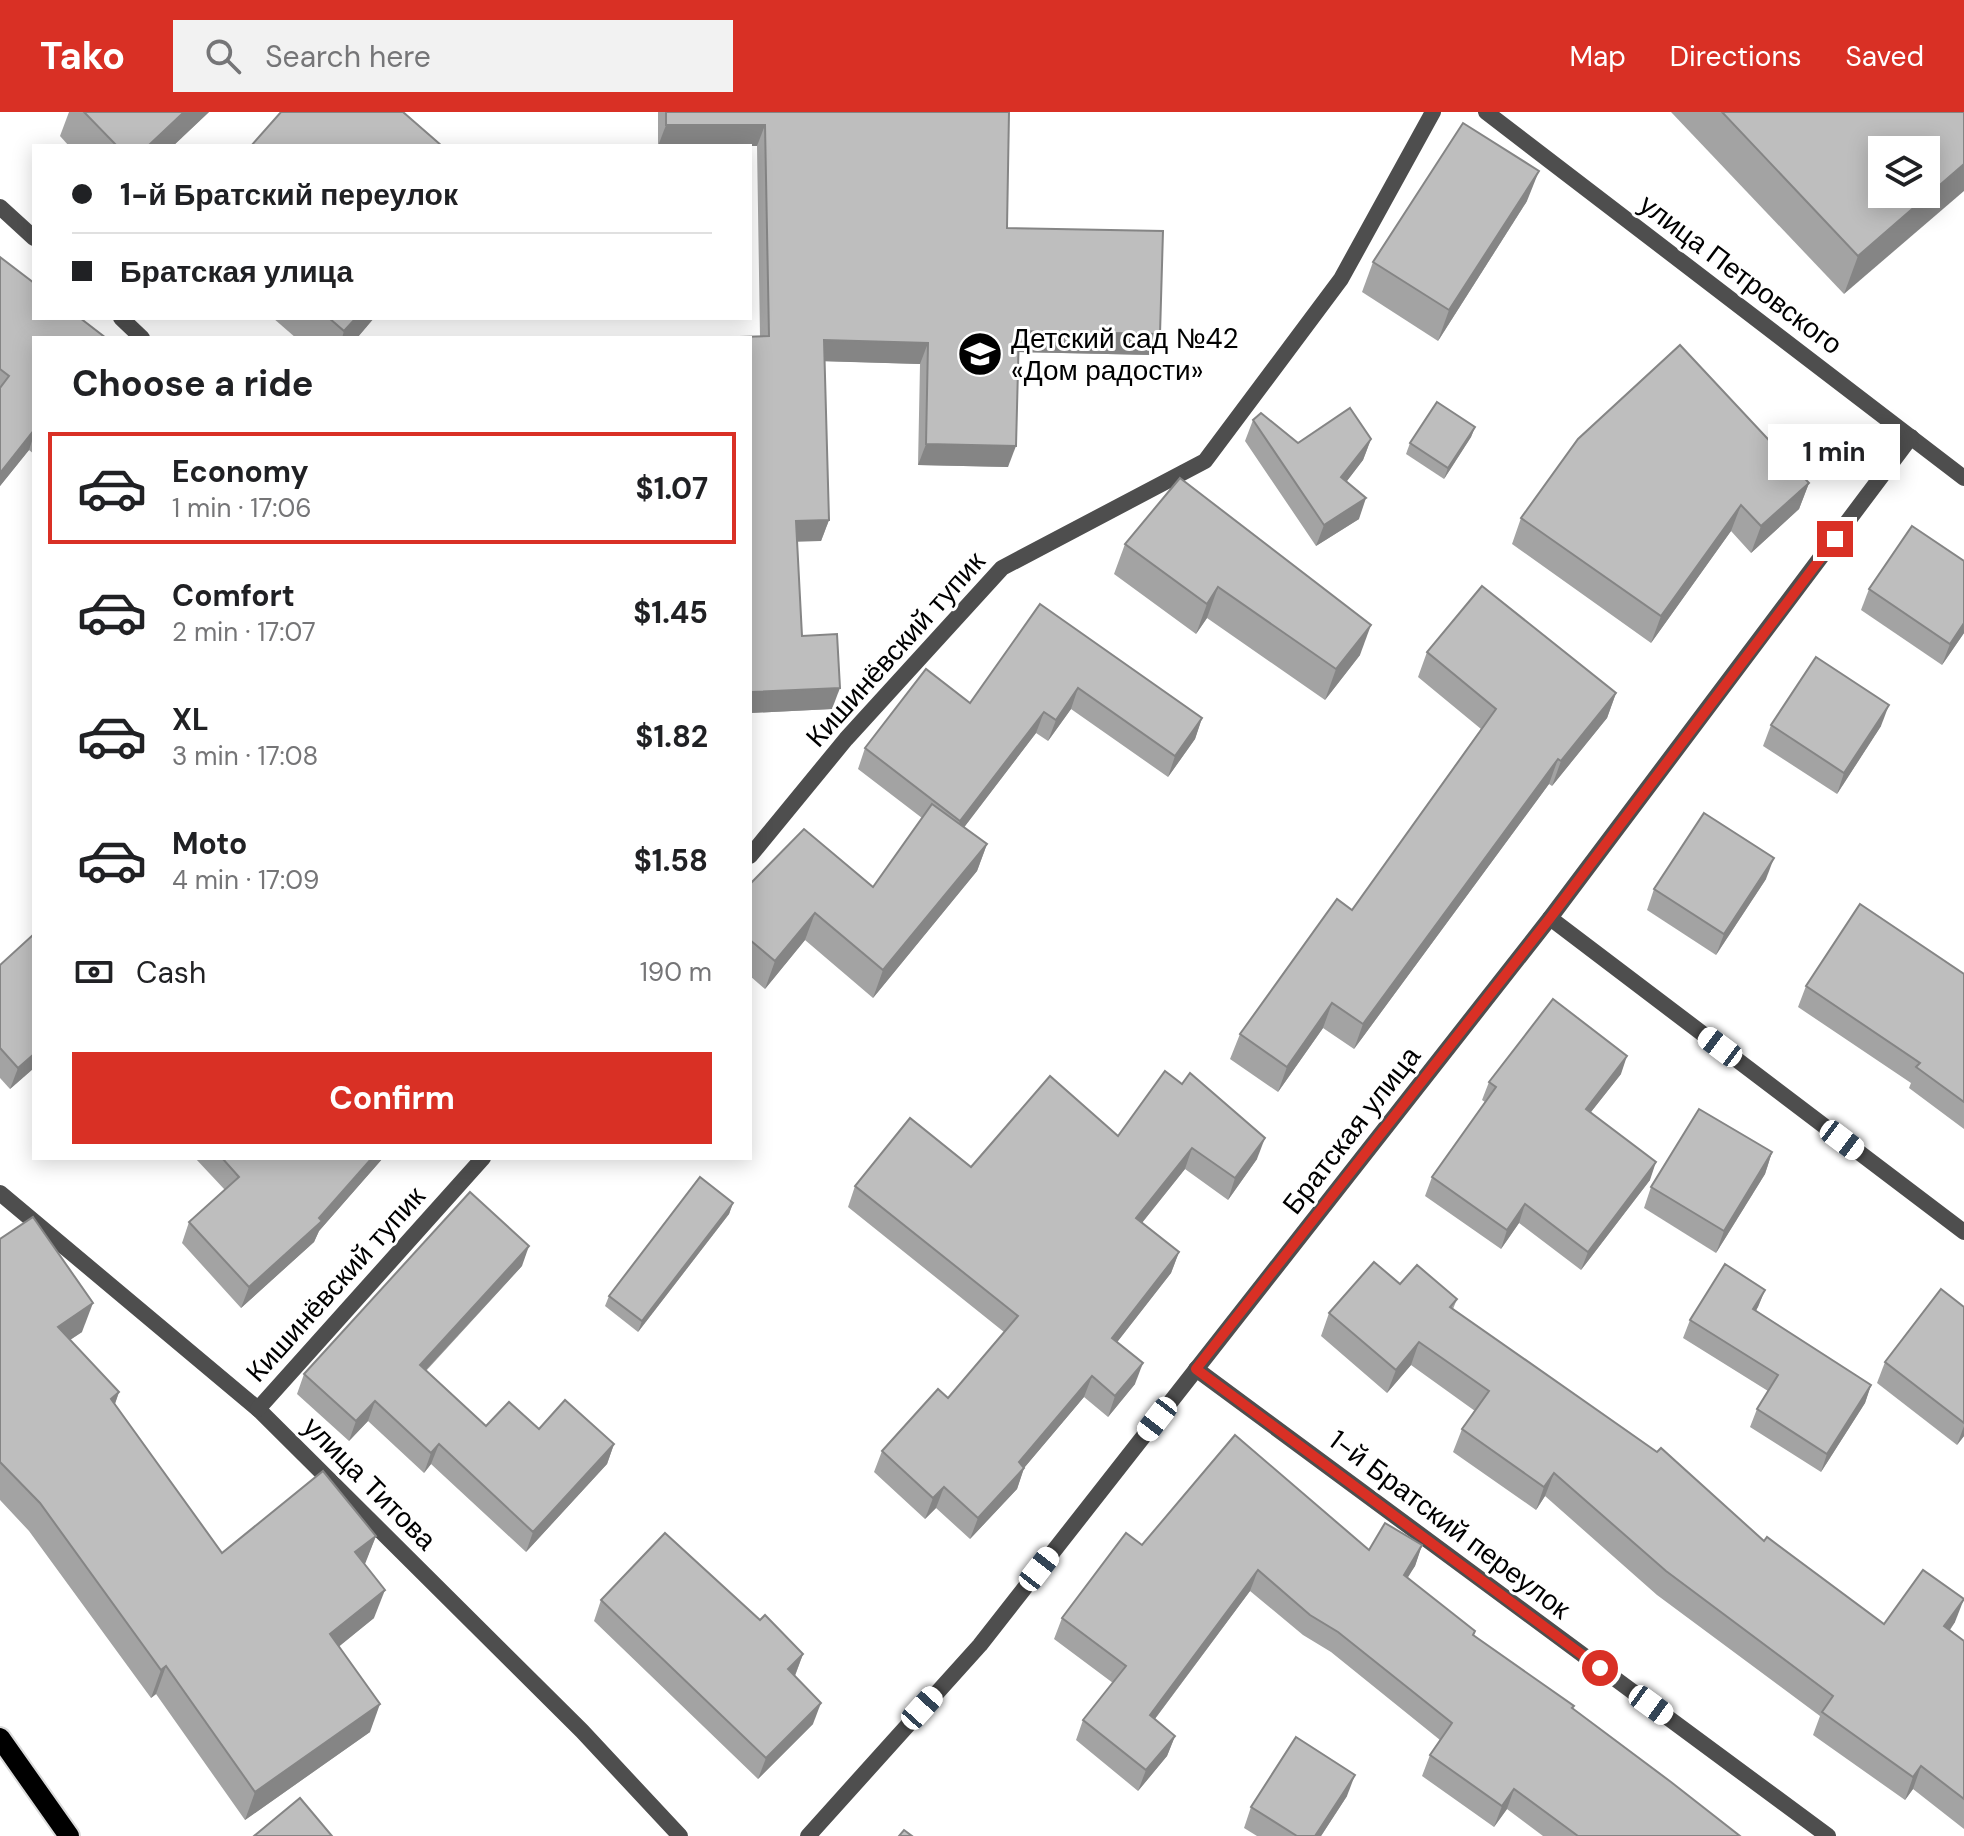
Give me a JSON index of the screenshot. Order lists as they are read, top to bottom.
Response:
{
  "streets": {
    "street": [
      "улица Петровского",
      "Кишинёвский тупик",
      "Братская улица",
      "улица Титова",
      "1-й Братский переулок"
    ]
  },
  "crossings": [
    ["улица Петровского", "Братская улица"],
    ["Кишинёвский тупик", "улица Титова"],
    ["Братская улица", "1-й Братский переулок"]
  ],
  "places": {
    "school or university": ["Детский сад №42 «Дом радости»"]
  },
  "page": {
    "header": "Tako",
    "search": "Search here",
    "nav": ["Map", "Directions", "Saved"],
    "banner": ["1-й Братский переулок", "Братская улица"],
    "heading": "Choose a ride",
    "bubble": "1 min",
    "list": [
      {
        "name": "Economy",
        "note": "1 min · 17:06",
        "value": "$1.07"
      },
      {
        "name": "Comfort",
        "note": "2 min · 17:07",
        "value": "$1.45"
      },
      {
        "name": "XL",
        "note": "3 min · 17:08",
        "value": "$1.82"
      },
      {
        "name": "Moto",
        "note": "4 min · 17:09",
        "value": "$1.58"
      }
    ],
    "pay": ["Cash", "190 m"],
    "buttons": "Confirm"
  }
}
